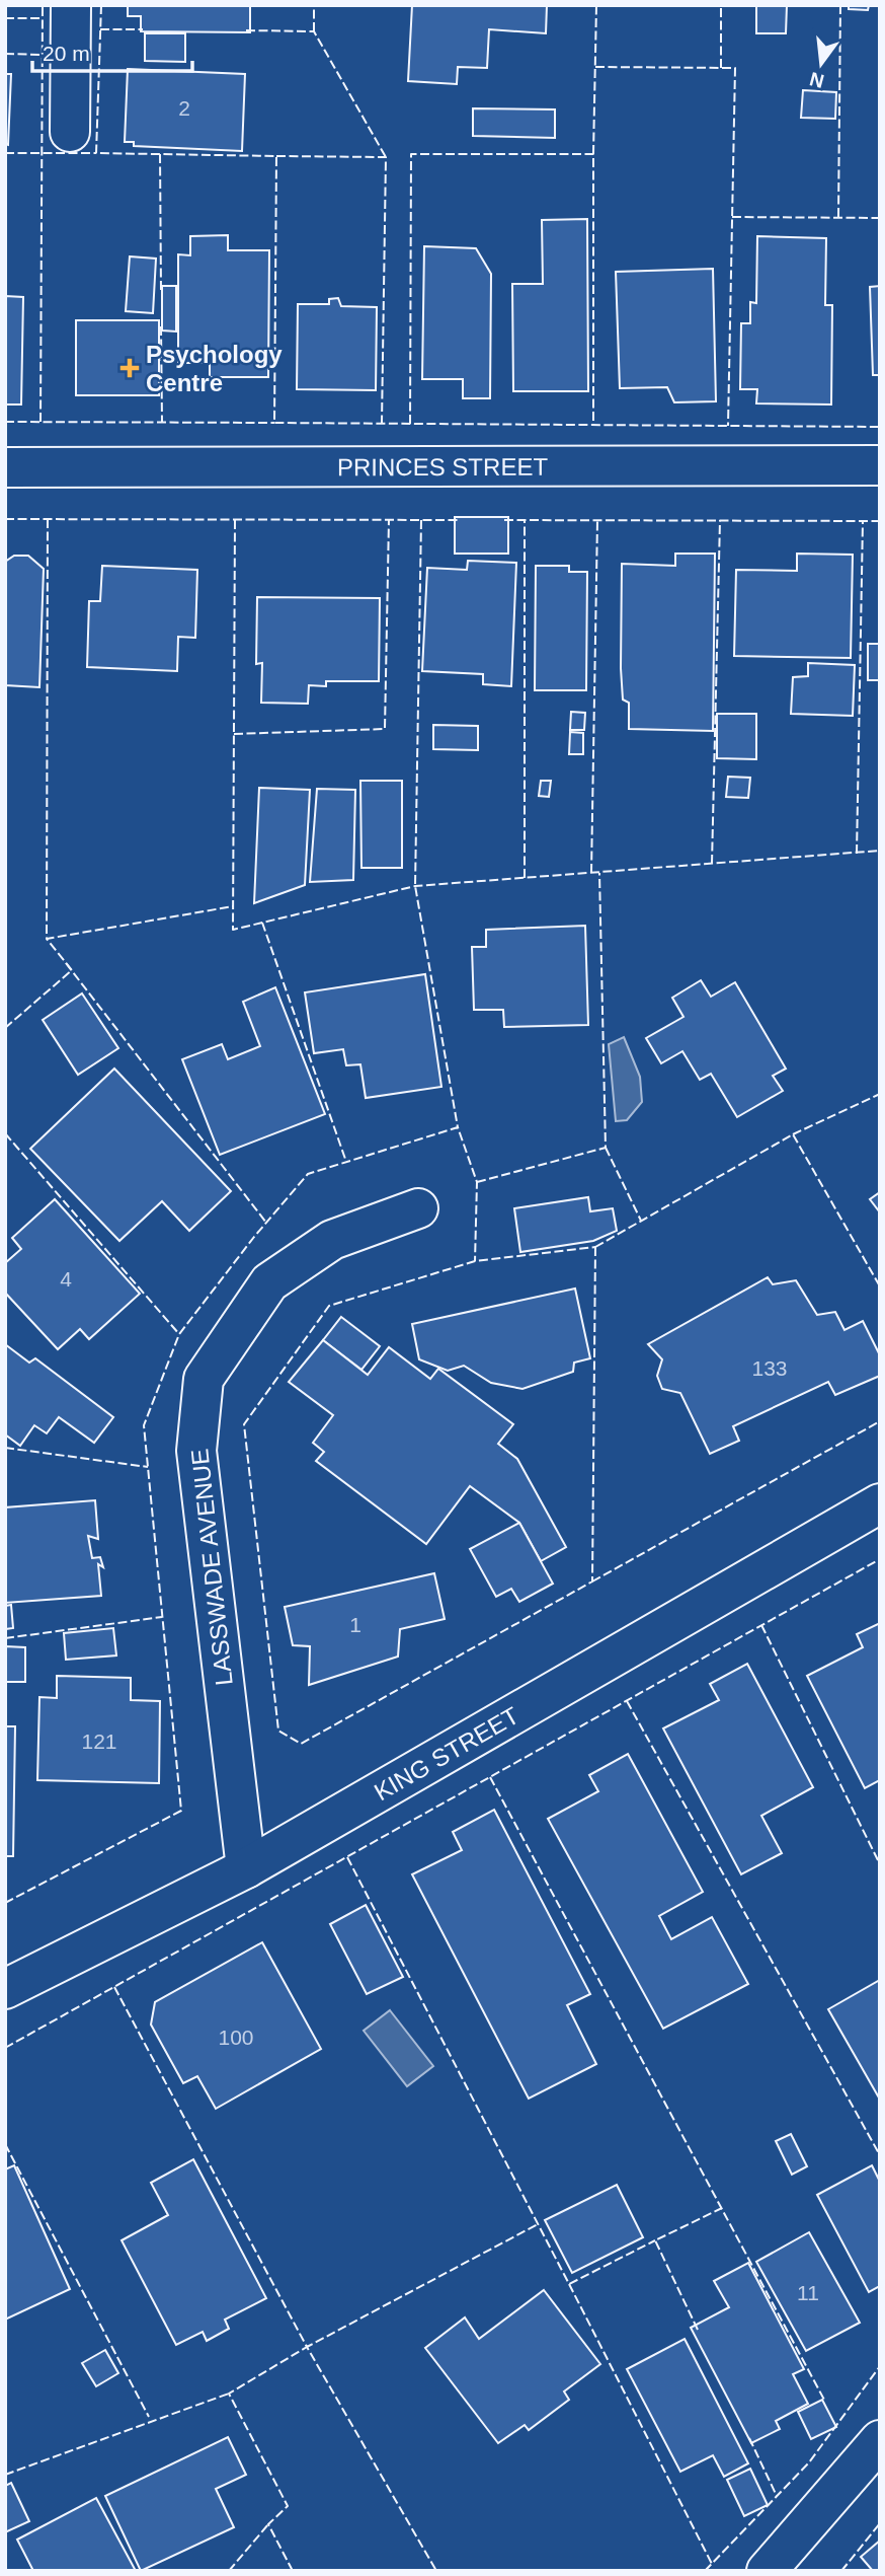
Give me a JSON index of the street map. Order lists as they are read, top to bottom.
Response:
{
  "streets": {
    "street": ["PRINCES STREET", "LASSWADE AVENUE", "KING STREET"]
  },
  "crossings": [
    ["LASSWADE AVENUE", "KING STREET"]
  ],
  "places": {
    "health": ["Psychology Centre"]
  },
  "house_numbers": [
    "2",
    "4",
    "133",
    "1",
    "121",
    "100",
    "11"
  ],
  "scale_bar": "20 m",
  "north": "bottom"
}
